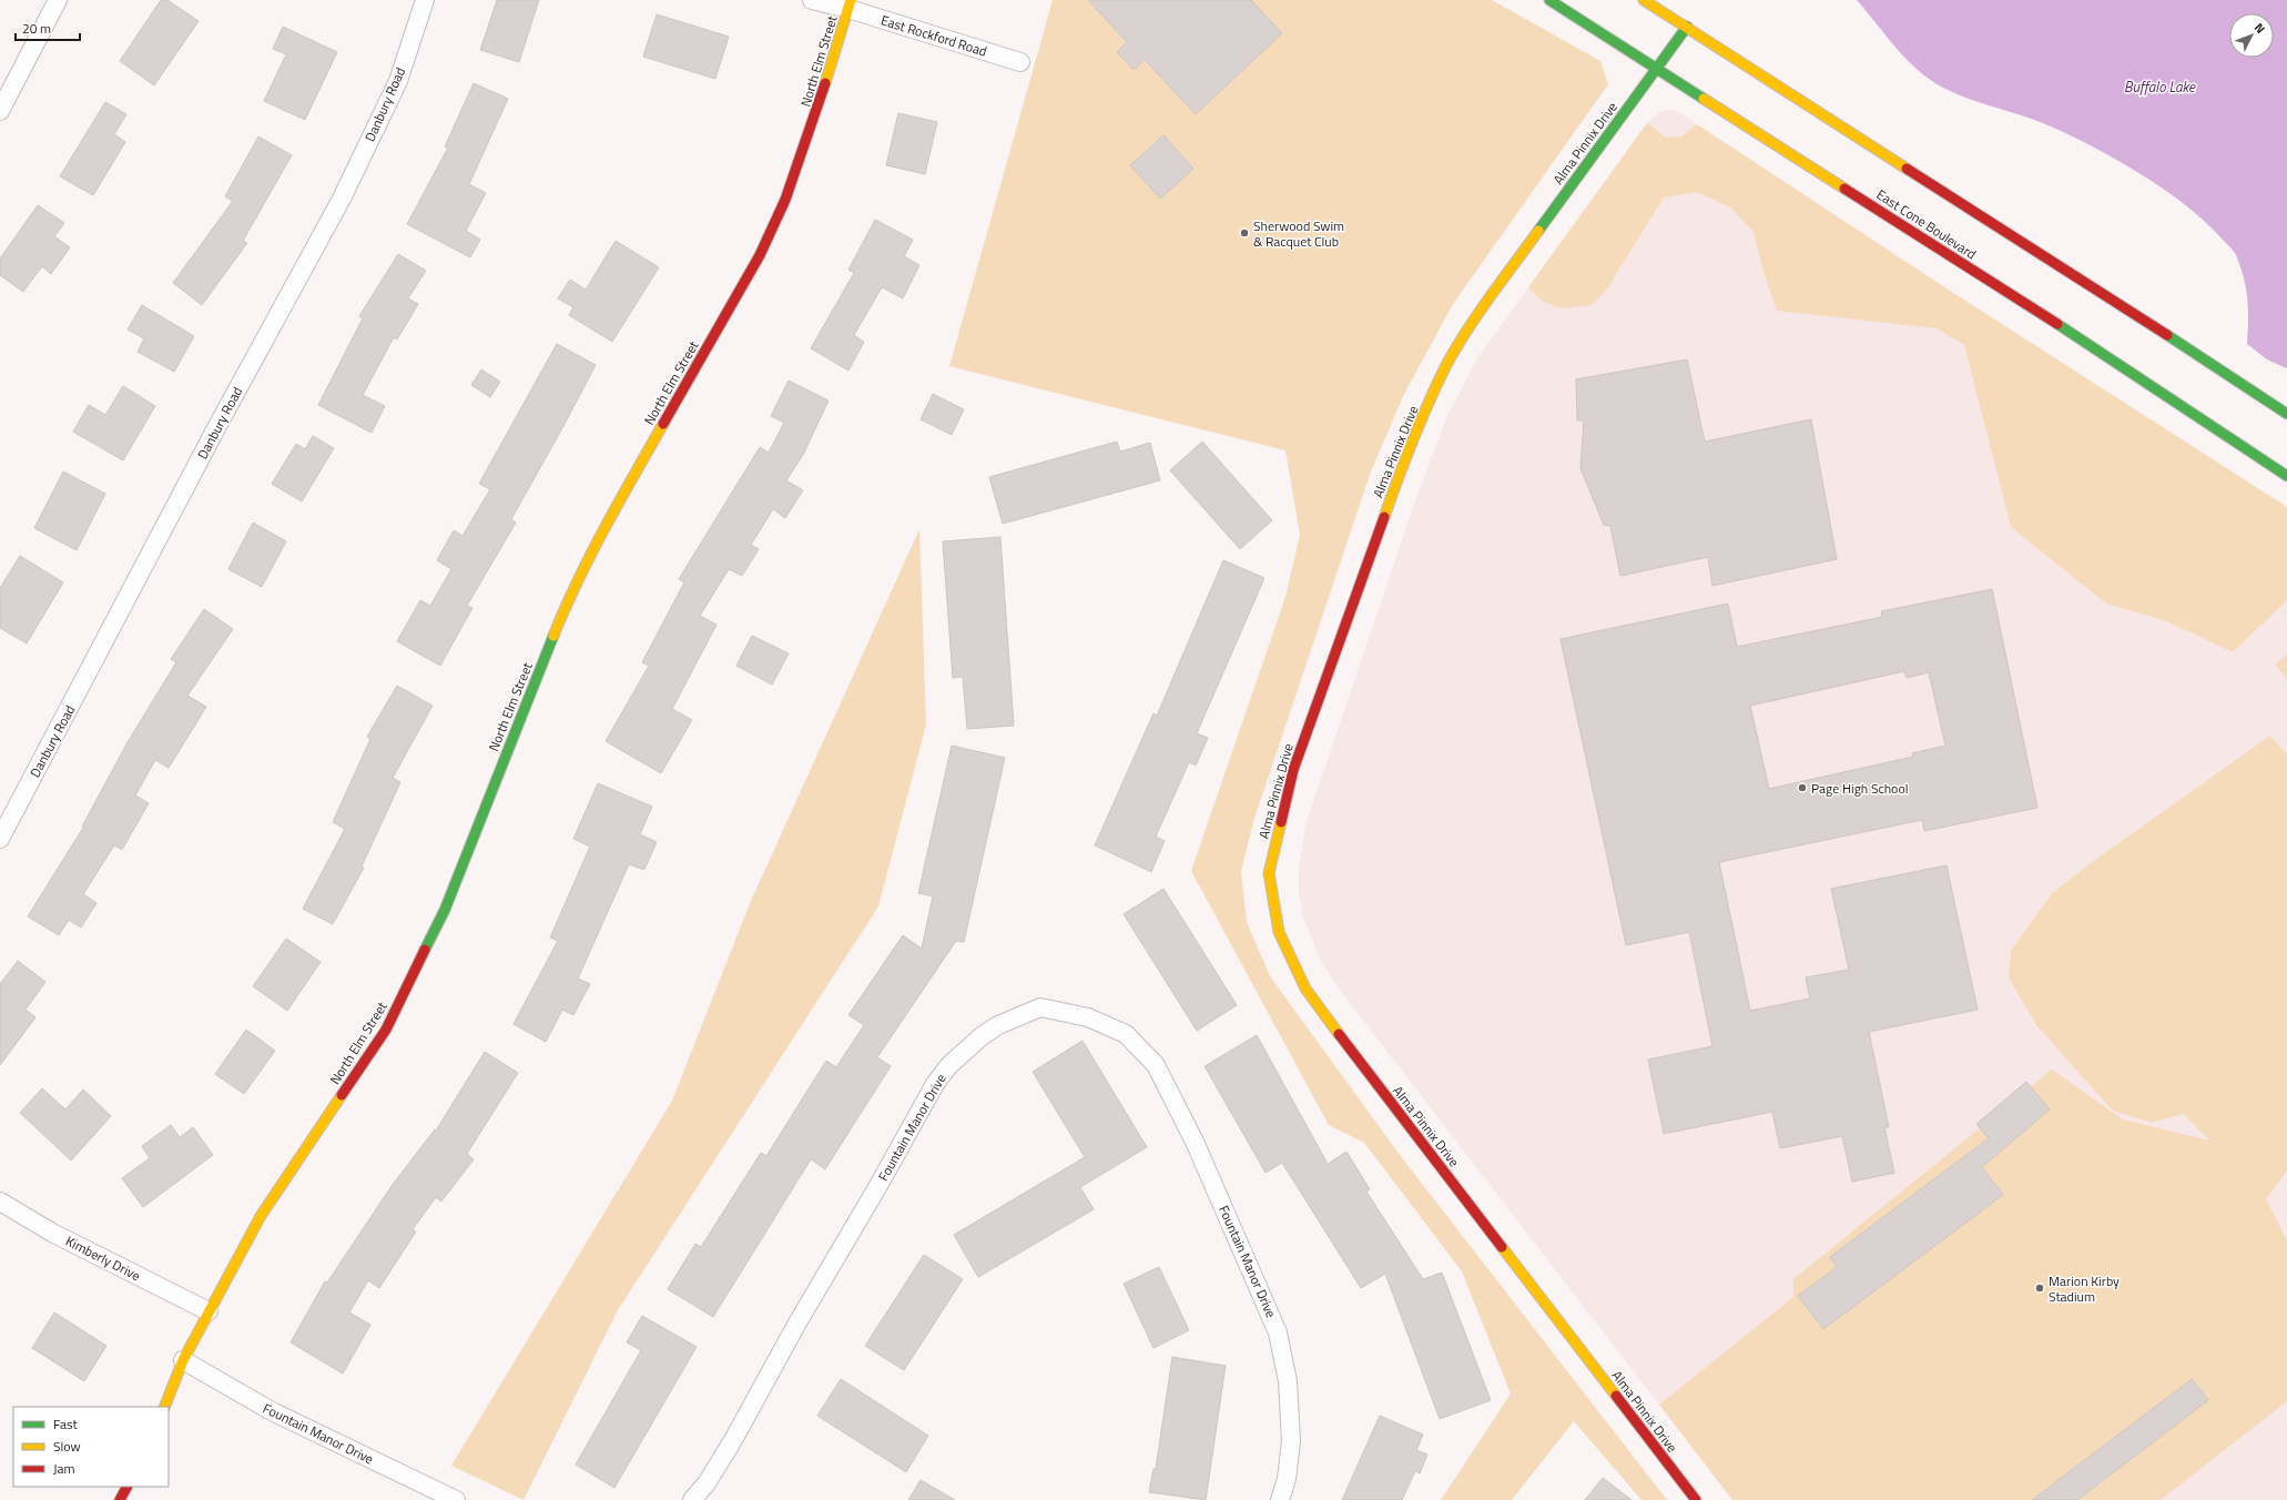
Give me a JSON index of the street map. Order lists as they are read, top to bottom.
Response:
{
  "streets": {
    "main road": ["North Elm Street", "Alma Pinnix Drive", "East Cone Boulevard"],
    "street": [
      "East Rockford Road",
      "Danbury Road",
      "Fountain Manor Drive",
      "Kimberly Drive"
    ]
  },
  "crossings": [
    ["East Rockford Road", "North Elm Street"],
    ["North Elm Street", "Fountain Manor Drive"],
    ["North Elm Street", "Kimberly Drive"],
    ["Alma Pinnix Drive", "East Cone Boulevard"]
  ],
  "water": ["Buffalo Lake"],
  "places": ["Sherwood Swim & Racquet Club", "Page High School", "Marion Kirby Stadium"],
  "legend": ["Fast", "Slow", "Jam"],
  "scale_bar": "20 m",
  "north": "top right"
}
